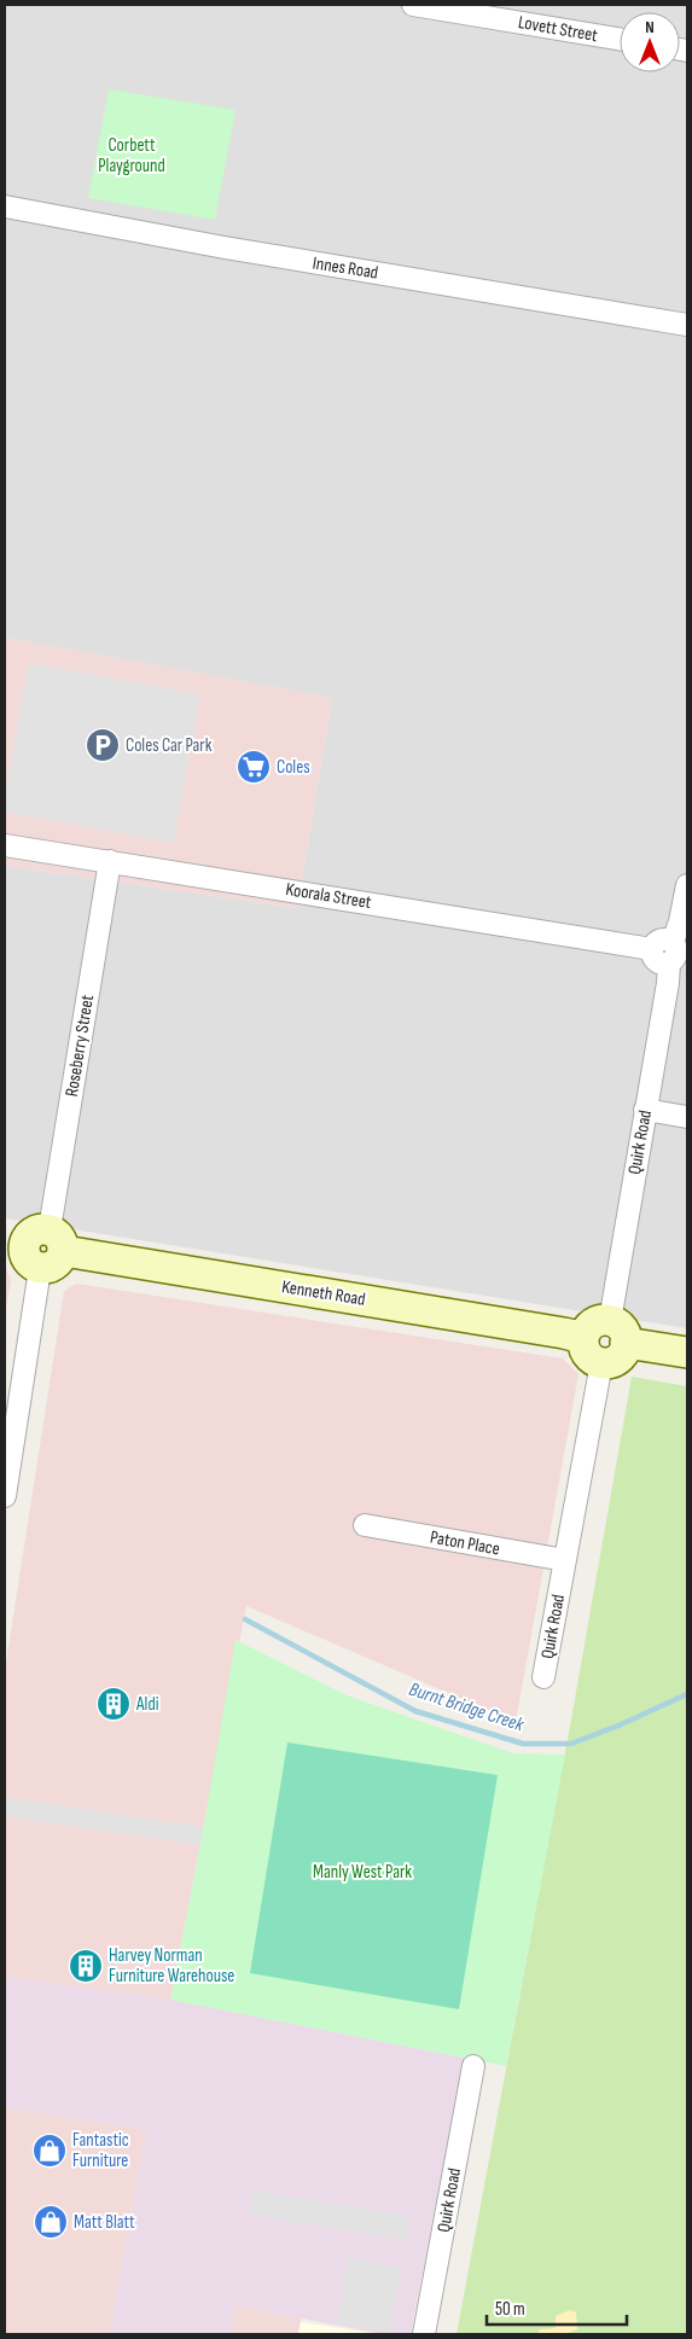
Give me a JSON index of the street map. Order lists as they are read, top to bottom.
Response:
{
  "streets": {
    "main road": ["Kenneth Road"],
    "street": [
      "Lovett Street",
      "Innes Road",
      "Koorala Street",
      "Roseberry Street",
      "Quirk Road",
      "Paton Place"
    ]
  },
  "crossings": [
    ["Koorala Street", "Roseberry Street"],
    ["Koorala Street", "Quirk Road"],
    ["Roseberry Street", "Kenneth Road"],
    ["Quirk Road", "Kenneth Road"],
    ["Quirk Road", "Paton Place"]
  ],
  "water": ["Burnt Bridge Creek"],
  "parks": ["Corbett Playground", "Manly West Park"],
  "places": {
    "parking": ["Coles Car Park"],
    "supermarket": ["Coles"],
    "building": ["Aldi", "Harvey Norman Furniture Warehouse"],
    "shop": ["Fantastic Furniture", "Matt Blatt"]
  },
  "scale_bar": "50 m",
  "north": "top"
}
